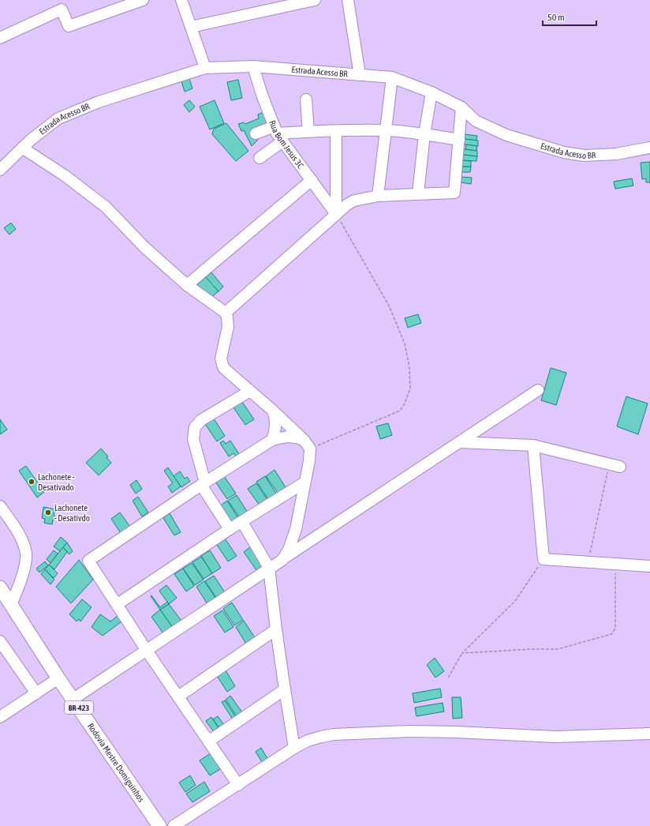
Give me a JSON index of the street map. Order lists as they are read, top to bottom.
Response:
{
  "streets": {
    "main road": ["BR-423", "Rodovia Mestre Domiguinhos"],
    "street": ["Estrada Acesso BR", "Rua Bom Jesus 3C"]
  },
  "crossings": [
    ["Estrada Acesso BR", "Rua Bom Jesus 3C"]
  ],
  "places": ["Lachonete - Desativado", "Lachonete - Desativdo"],
  "scale_bar": "50 m"
}
